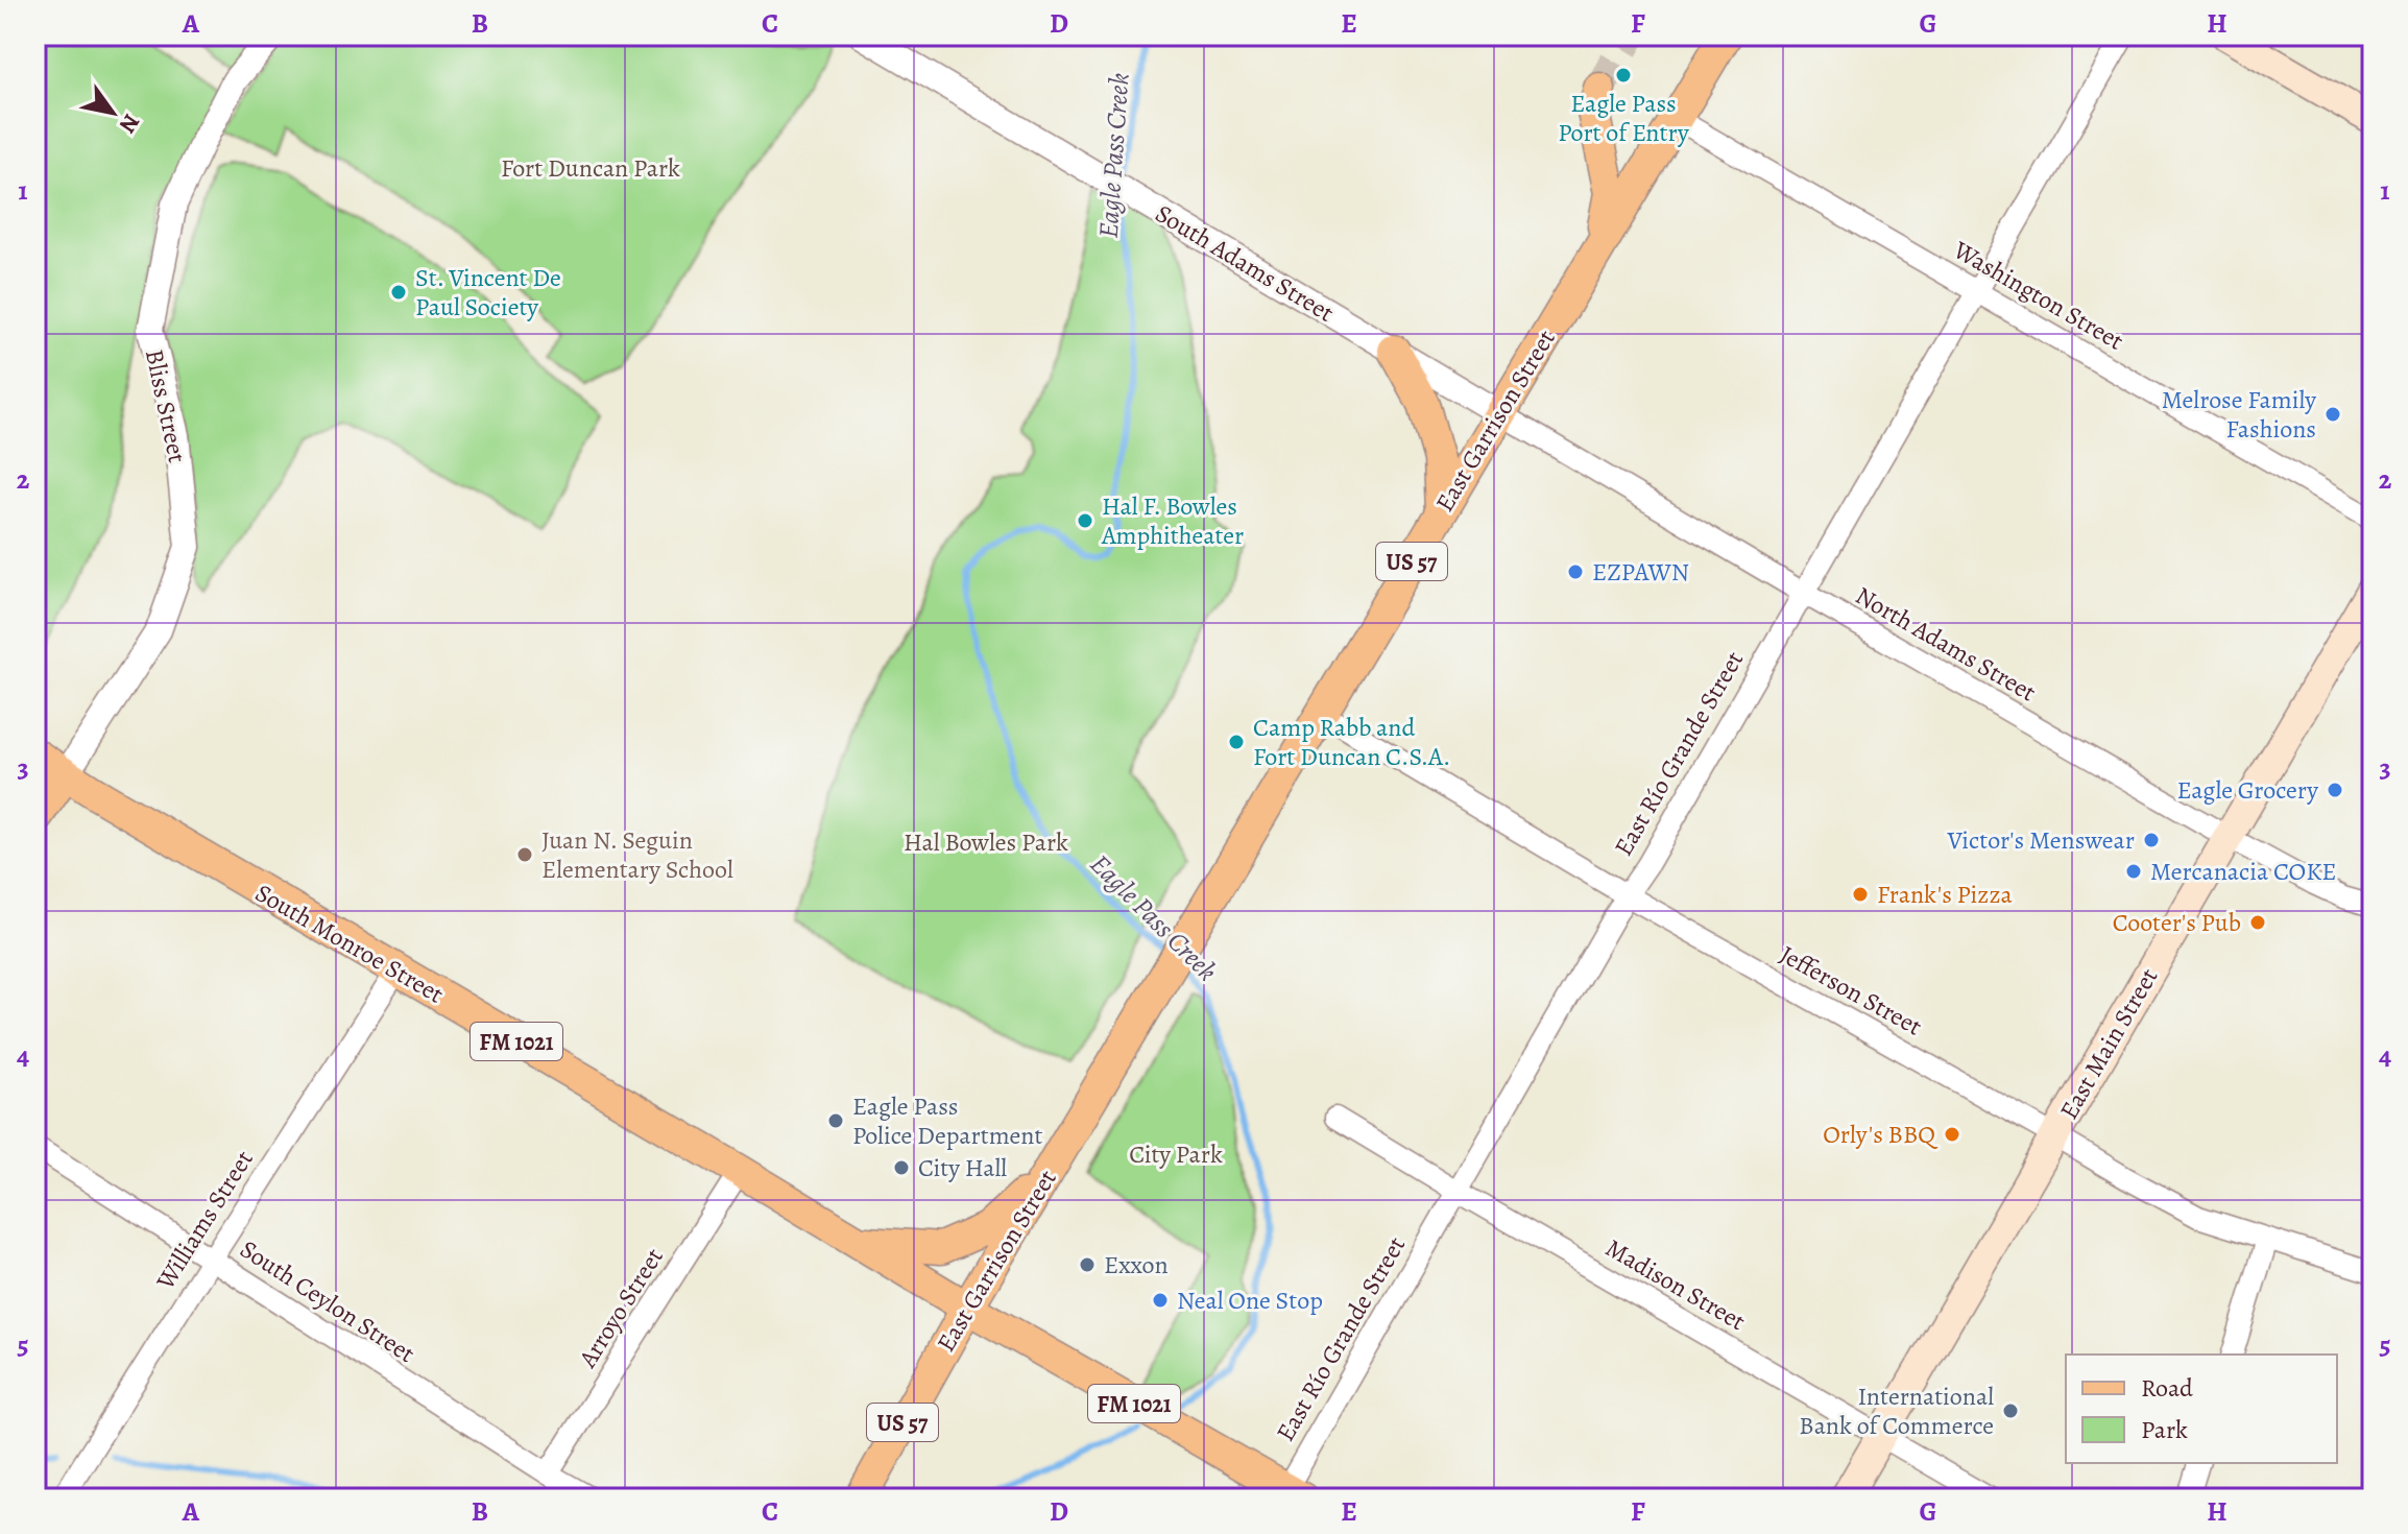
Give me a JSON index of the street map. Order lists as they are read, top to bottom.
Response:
{
  "streets": {
    "main road": [
      "East Garrison Street",
      "US 57",
      "South Monroe Street",
      "FM 1021",
      "East Main Street"
    ],
    "street": [
      "South Adams Street",
      "Washington Street",
      "Bliss Street",
      "North Adams Street",
      "East Río Grande Street",
      "Jefferson Street",
      "Williams Street",
      "Madison Street",
      "South Ceylon Street",
      "Arroyo Street"
    ]
  },
  "crossings": [
    ["South Adams Street", "East Garrison Street"],
    ["South Adams Street", "North Adams Street"],
    ["Washington Street", "East Garrison Street"],
    ["Washington Street", "East Río Grande Street"],
    ["Bliss Street", "South Monroe Street"],
    ["East Garrison Street", "US 57"],
    ["East Garrison Street", "North Adams Street"],
    ["East Garrison Street", "South Monroe Street"],
    ["East Garrison Street", "Jefferson Street"],
    ["East Garrison Street", "FM 1021"],
    ["North Adams Street", "East Río Grande Street"],
    ["North Adams Street", "East Main Street"],
    ["East Río Grande Street", "Jefferson Street"],
    ["East Río Grande Street", "FM 1021"],
    ["East Río Grande Street", "Madison Street"],
    ["South Monroe Street", "FM 1021"],
    ["South Monroe Street", "Williams Street"],
    ["South Monroe Street", "Arroyo Street"],
    ["Jefferson Street", "East Main Street"],
    ["East Main Street", "Madison Street"],
    ["Williams Street", "South Ceylon Street"],
    ["South Ceylon Street", "Arroyo Street"]
  ],
  "water": ["Eagle Pass Creek"],
  "parks": ["Fort Duncan Park", "Hal Bowles Park", "City Park"],
  "places": [
    "Eagle Pass Port of Entry",
    "St. Vincent De Paul Society",
    "Melrose Family Fashions",
    "Hal F. Bowles Amphitheater",
    "EZPAWN",
    "Camp Rabb and Fort Duncan C.S.A.",
    "Eagle Grocery",
    "Victor's Menswear",
    "Juan N. Seguin Elementary School",
    "Mercanacia COKE",
    "Frank's Pizza",
    "Cooter's Pub",
    "Eagle Pass Police Department",
    "Orly's BBQ",
    "City Hall",
    "Exxon",
    "Neal One Stop",
    "International Bank of Commerce"
  ],
  "legend": ["Road", "Park"],
  "north": "bottom right",
  "grid": {
    "columns": [
      "A",
      "B",
      "C",
      "D",
      "E",
      "F",
      "G",
      "H"
    ],
    "rows": [
      "1",
      "2",
      "3",
      "4",
      "5"
    ]
  }
}
